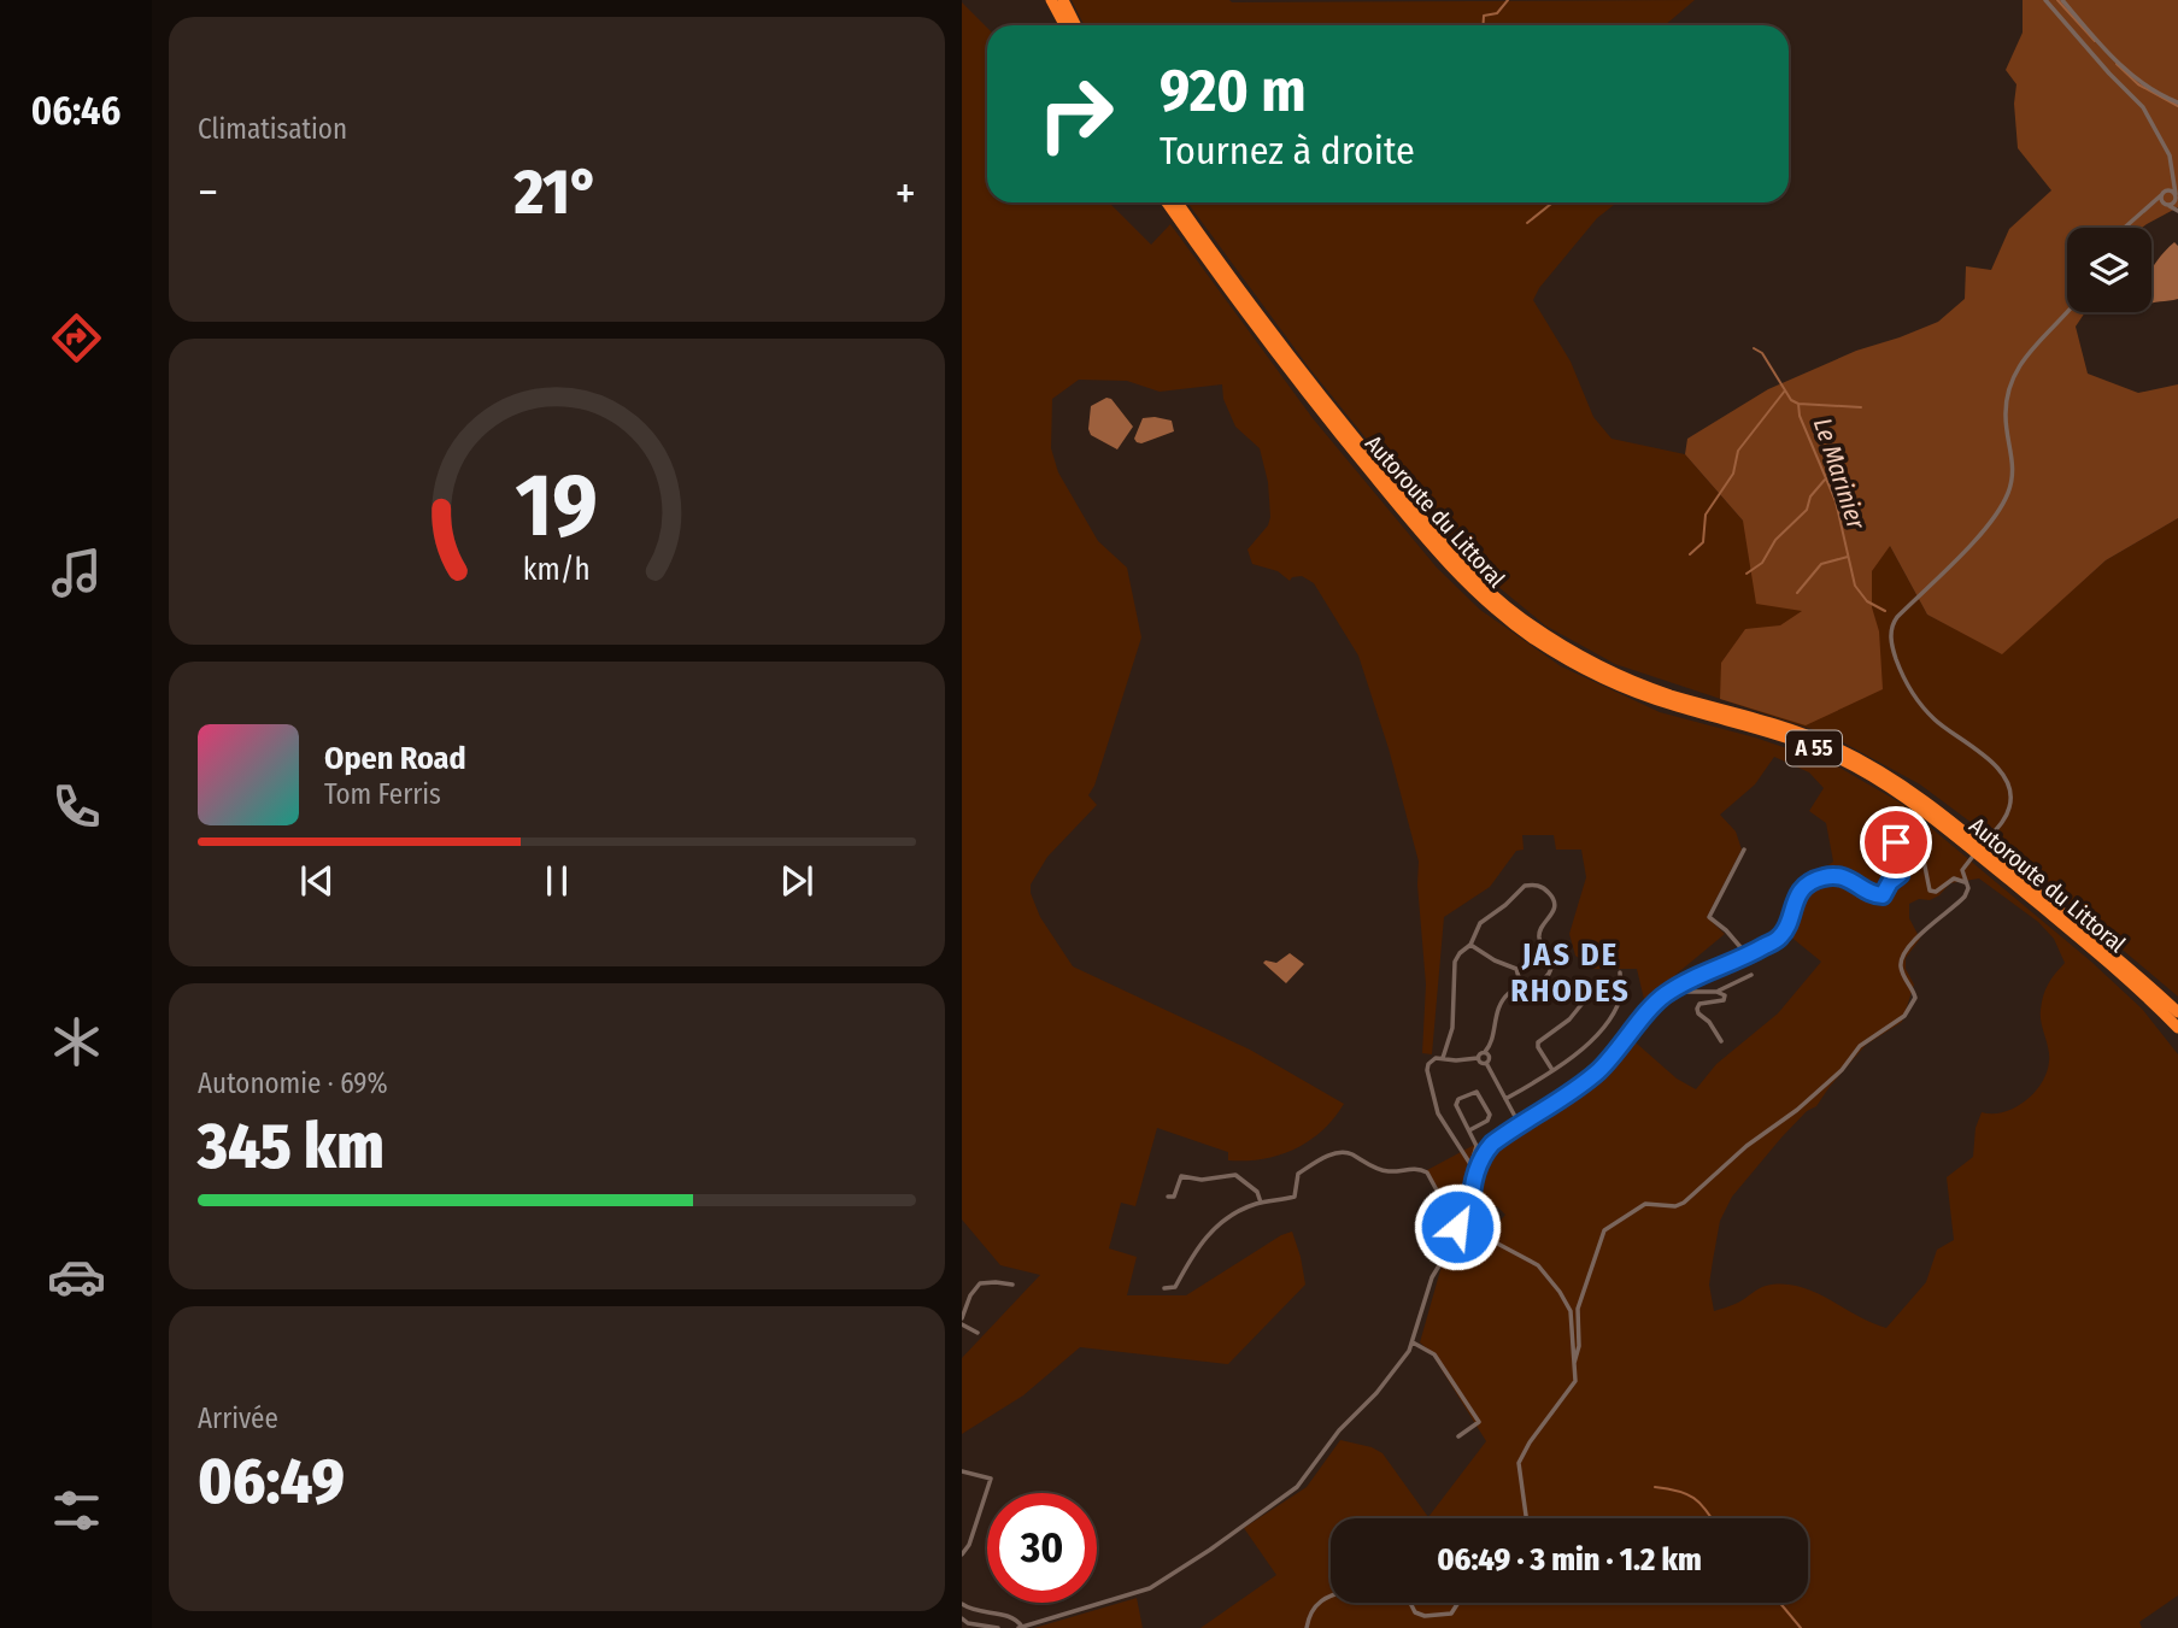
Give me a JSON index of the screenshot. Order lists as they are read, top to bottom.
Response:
{
  "streets": {
    "highway": ["Autoroute du Littoral", "A 55"]
  },
  "districts": ["JAS DE RHODES"],
  "water": ["Le Marinier"],
  "page": {
    "tabs": "06:46",
    "tile": [
      "Climatisation",
      ["Autonomie · 69%", "345 km"],
      ["Arrivée", "06:49"]
    ],
    "turn": ["920 m", "Tournez à droite"],
    "heat": ["−", "21°", "+"],
    "song": ["Open Road", "Tom Ferris"],
    "limit": "30",
    "trip": "06:49 · 3 min · 1.2 km",
    "gauge": ["19", "km/h"]
  }
}
